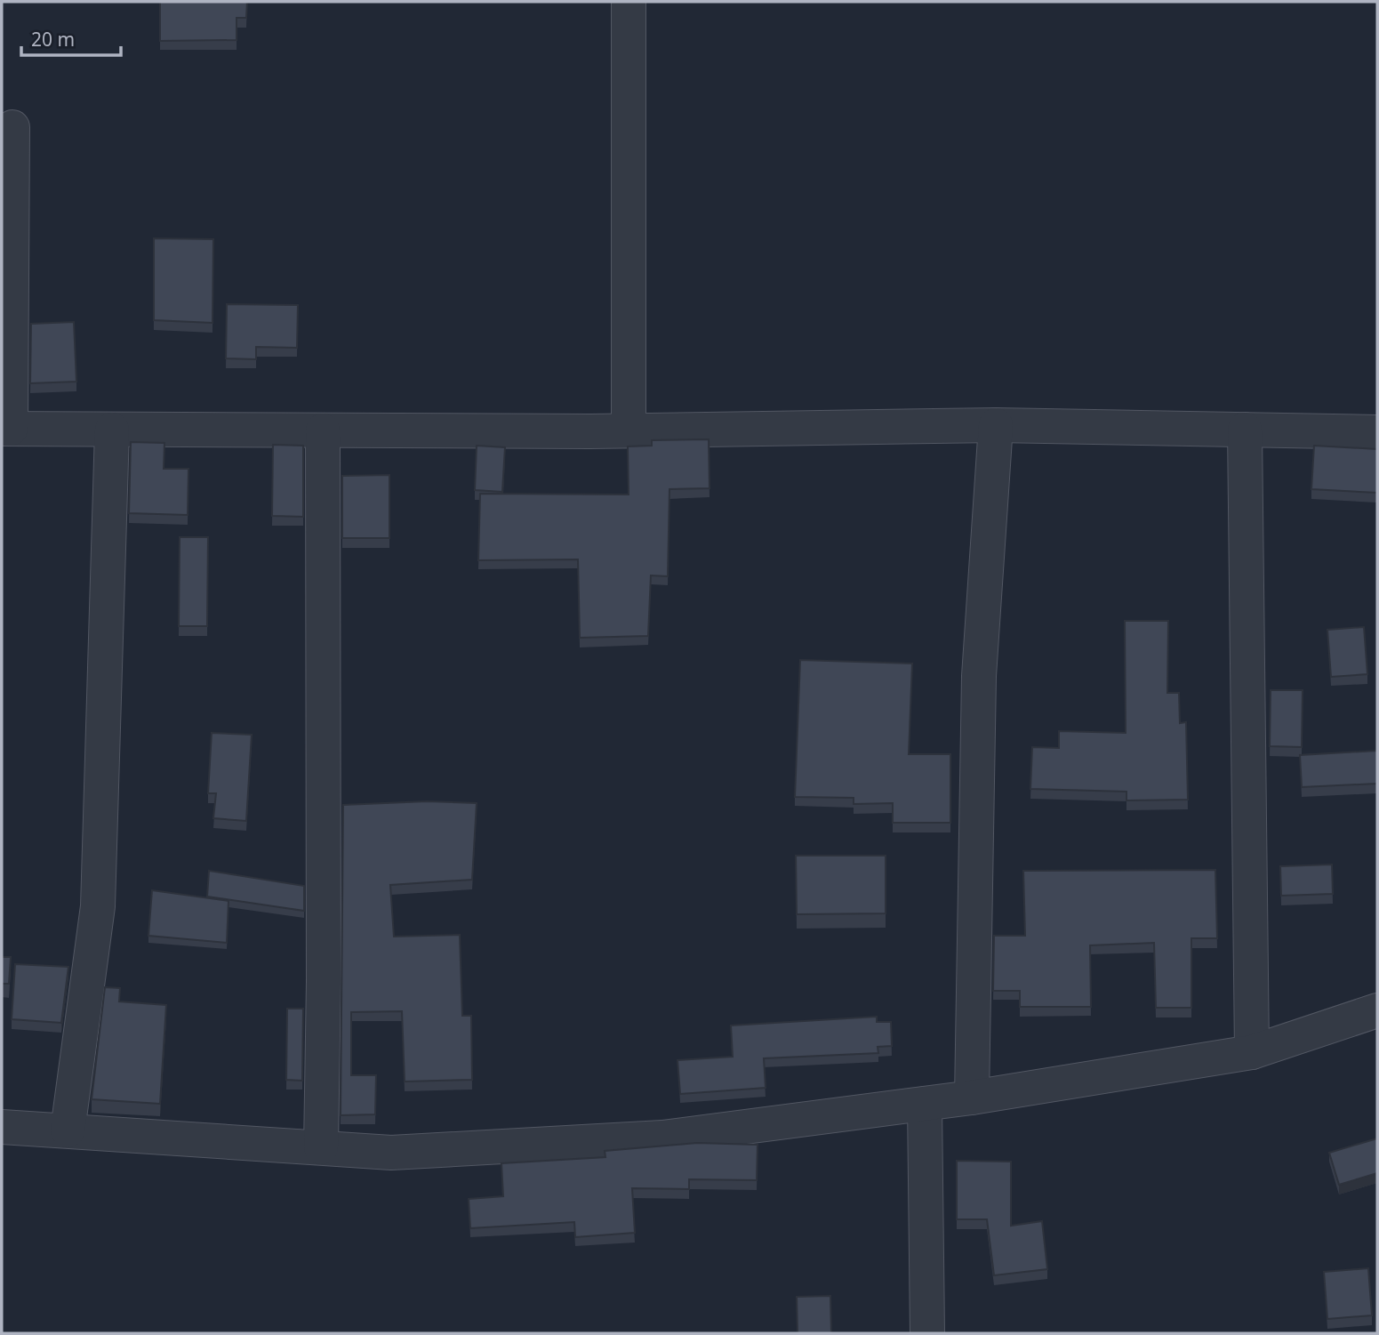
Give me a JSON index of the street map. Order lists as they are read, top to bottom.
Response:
{
  "scale_bar": "20 m"
}
